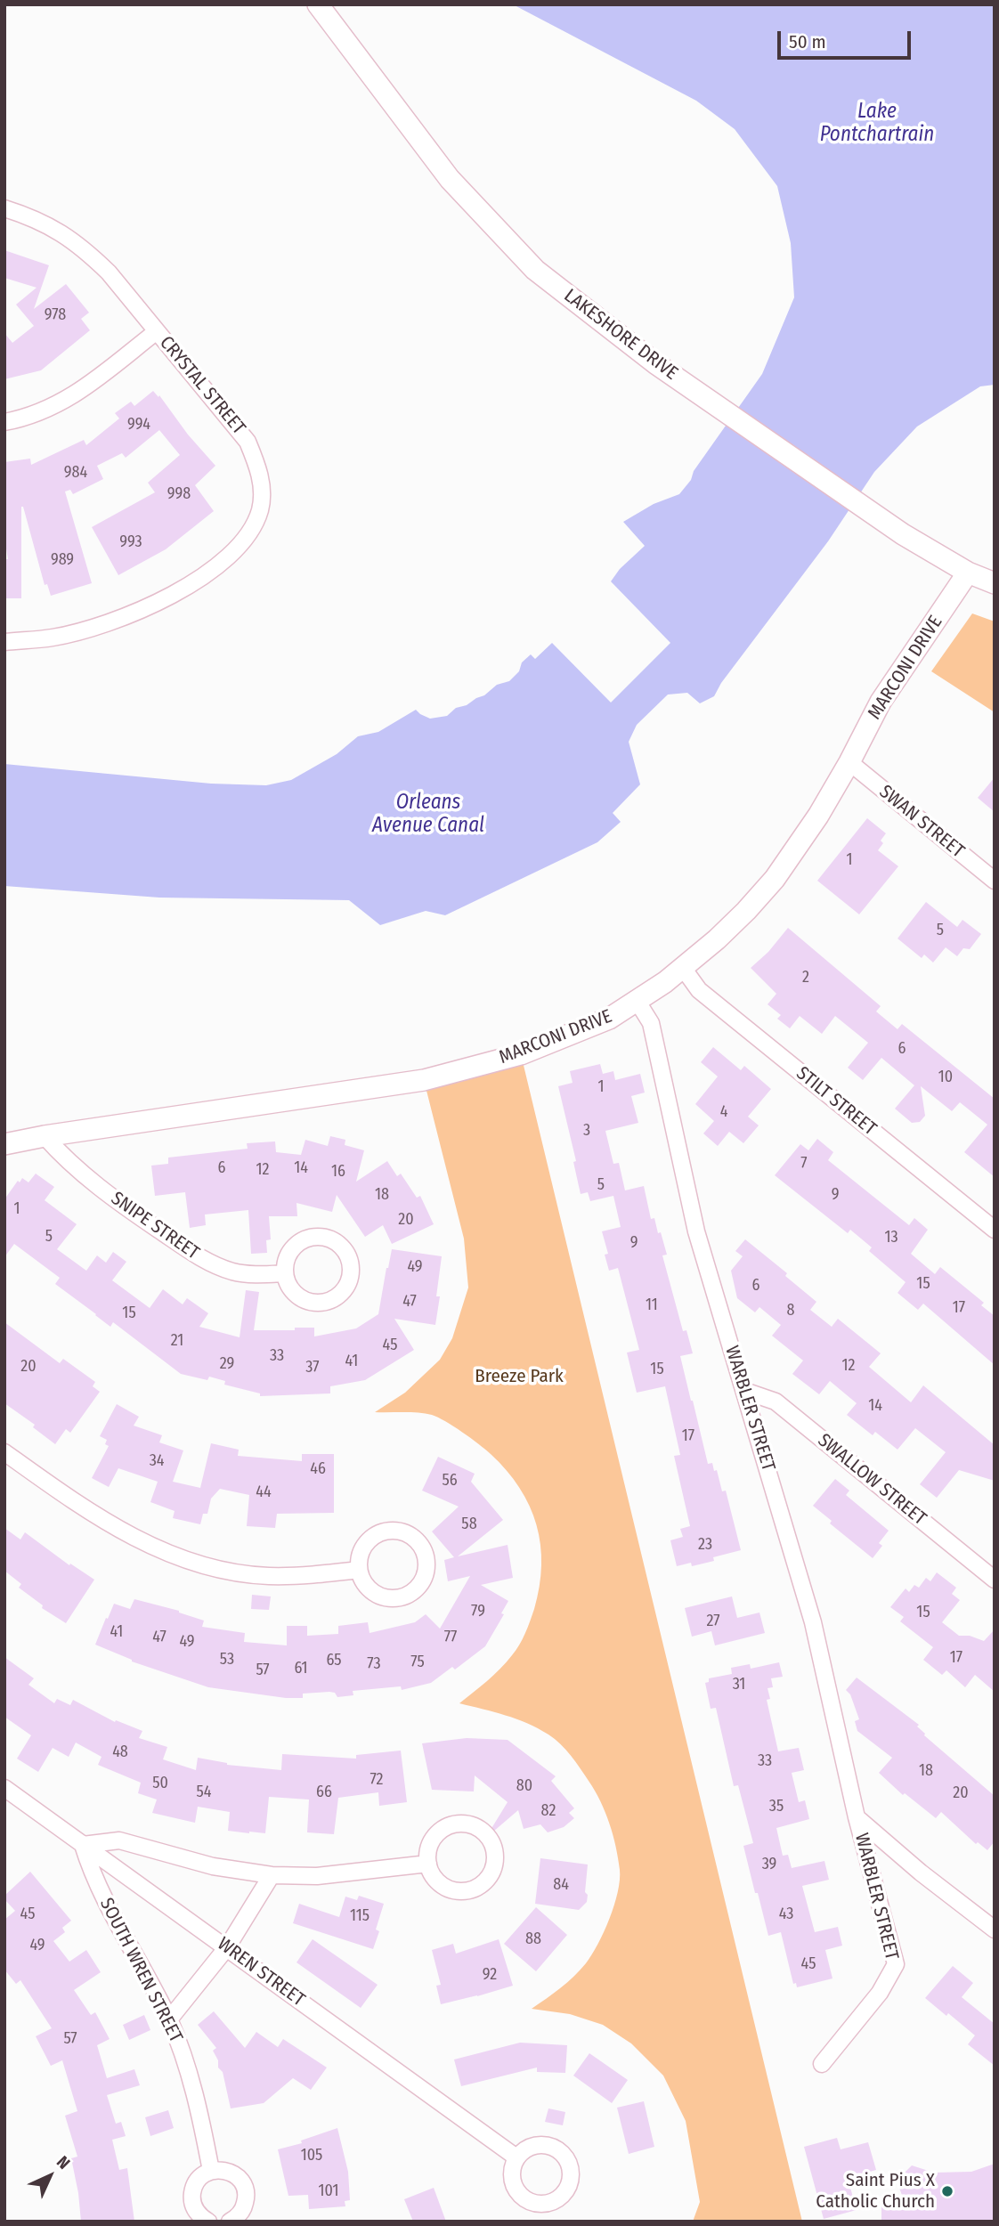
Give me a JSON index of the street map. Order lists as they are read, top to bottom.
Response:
{
  "streets": {
    "street": [
      "LAKESHORE DRIVE",
      "CRYSTAL STREET",
      "MARCONI DRIVE",
      "SWAN STREET",
      "STILT STREET",
      "SNIPE STREET",
      "WARBLER STREET",
      "SWALLOW STREET",
      "SOUTH WREN STREET",
      "WREN STREET"
    ]
  },
  "crossings": [
    ["LAKESHORE DRIVE", "MARCONI DRIVE"],
    ["MARCONI DRIVE", "SWAN STREET"],
    ["MARCONI DRIVE", "STILT STREET"],
    ["MARCONI DRIVE", "SNIPE STREET"],
    ["MARCONI DRIVE", "WARBLER STREET"],
    ["WARBLER STREET", "SWALLOW STREET"],
    ["SOUTH WREN STREET", "WREN STREET"]
  ],
  "water": ["Lake Pontchartrain", "Orleans Avenue Canal"],
  "parks": ["Breeze Park"],
  "places": ["Saint Pius X Catholic Church"],
  "house_numbers": [
    "978",
    "994",
    "984",
    "998",
    "993",
    "989",
    "1",
    "5",
    "2",
    "6",
    "10",
    "1",
    "4",
    "3",
    "7",
    "6",
    "14",
    "12",
    "16",
    "5",
    "18",
    "9",
    "1",
    "20",
    "5",
    "13",
    "9",
    "49",
    "15",
    "6",
    "47",
    "11",
    "17",
    "8",
    "15",
    "21",
    "45",
    "33",
    "41",
    "29",
    "12",
    "20",
    "37",
    "15",
    "14",
    "17",
    "34",
    "46",
    "56",
    "44",
    "58",
    "23",
    "79",
    "15",
    "27",
    "41",
    "47",
    "77",
    "49",
    "17",
    "53",
    "65",
    "75",
    "73",
    "61",
    "57",
    "31",
    "48",
    "33",
    "18",
    "72",
    "50",
    "80",
    "54",
    "66",
    "20",
    "35",
    "82",
    "39",
    "84",
    "45",
    "43",
    "115",
    "88",
    "49",
    "45",
    "92",
    "57",
    "105",
    "101"
  ],
  "scale_bar": "50 m",
  "north": "top right"
}
